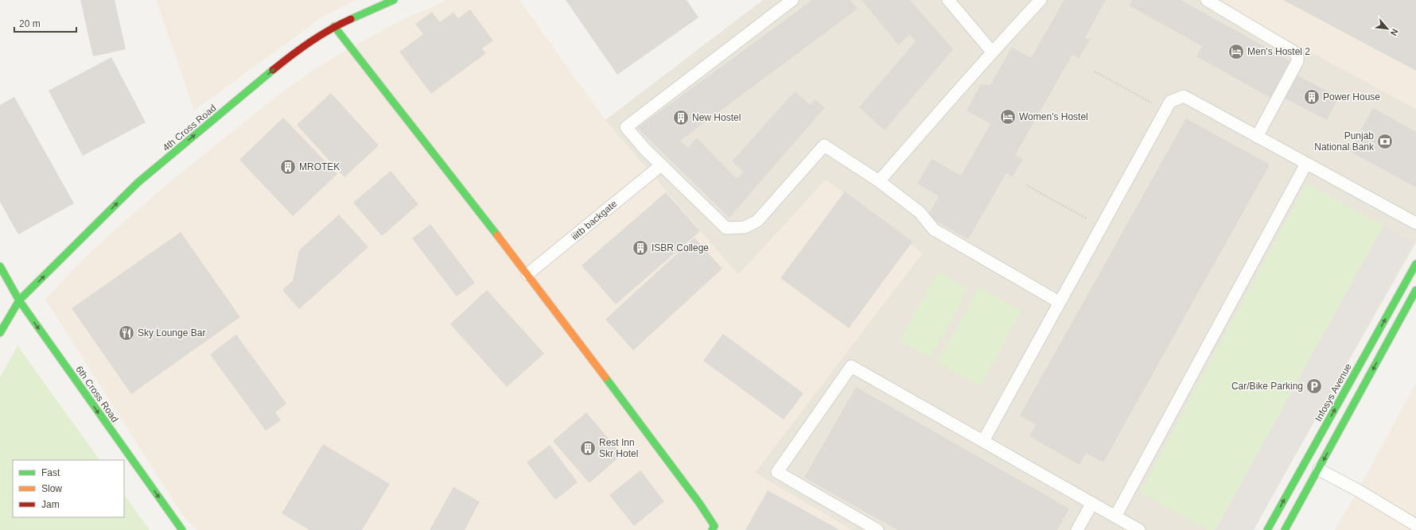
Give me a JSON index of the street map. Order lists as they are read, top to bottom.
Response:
{
  "streets": {
    "street": ["4th Cross Road", "Infosys Avenue", "6th Cross Road"],
    "lane": ["iiitb backgate"]
  },
  "crossings": [
    ["4th Cross Road", "6th Cross Road"]
  ],
  "one_way": ["4th Cross Road", "6th Cross Road"],
  "places": {
    "hotel": ["Men's Hostel 2", "Women's Hostel"],
    "building": [
      "Power House",
      "New Hostel",
      "MROTEK",
      "ISBR College",
      "Rest Inn Skr Hotel"
    ],
    "bank": ["Punjab National Bank"],
    "restaurant": ["Sky Lounge Bar"],
    "parking": ["Car/Bike Parking"]
  },
  "legend": ["Fast", "Slow", "Jam"],
  "scale_bar": "20 m",
  "north": "bottom right"
}
